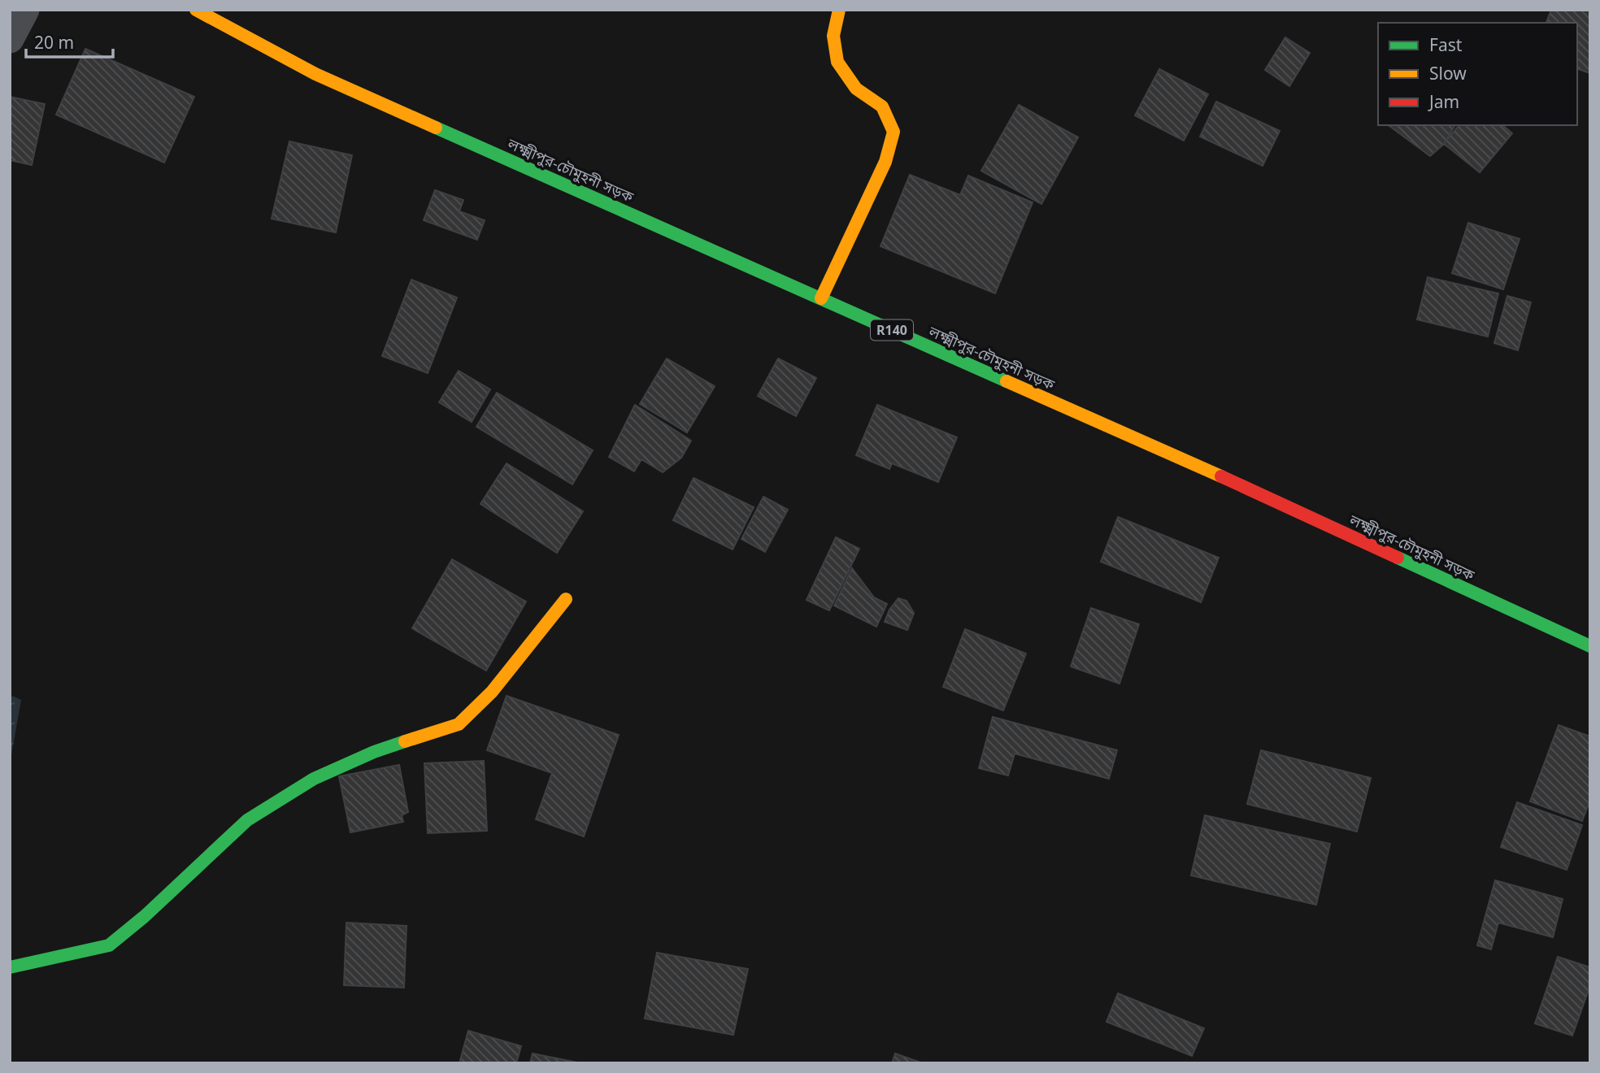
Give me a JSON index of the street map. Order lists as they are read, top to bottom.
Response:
{
  "streets": {
    "main road": ["লক্ষ্মীপুর-চৌমুহনী সড়ক", "R140"]
  },
  "legend": ["Fast", "Slow", "Jam"],
  "scale_bar": "20 m"
}
